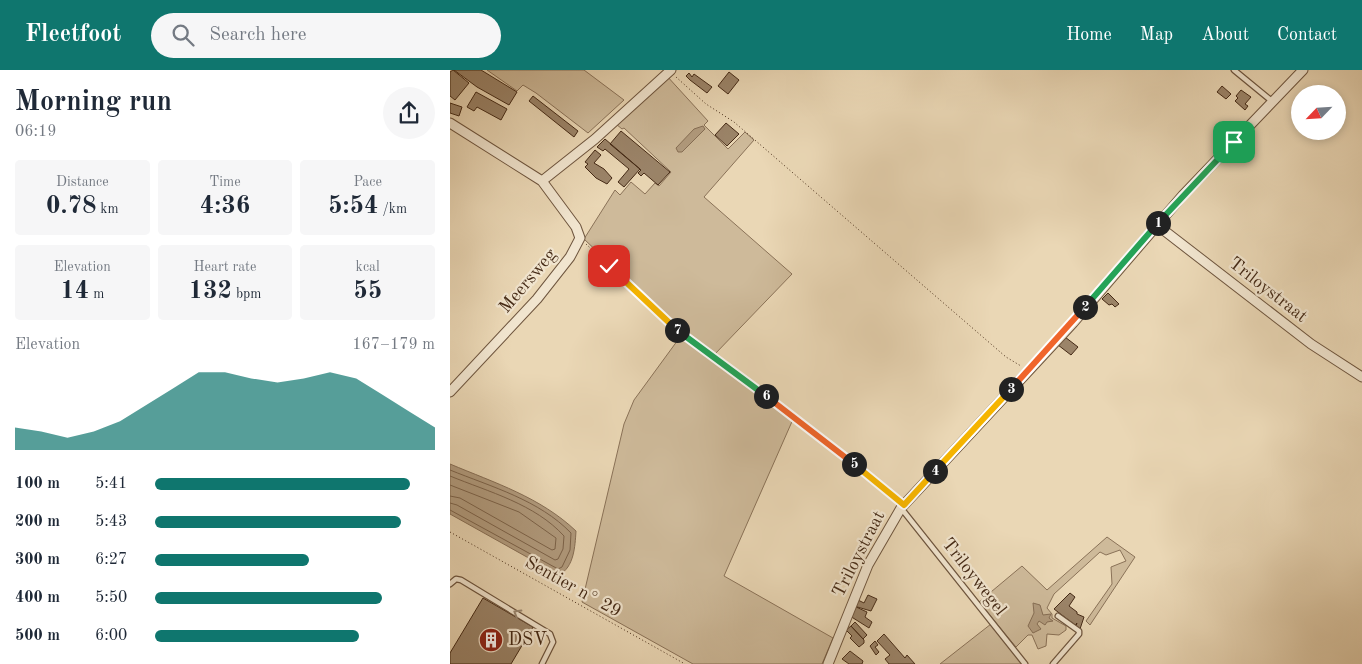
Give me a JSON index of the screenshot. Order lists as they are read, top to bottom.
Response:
{
  "streets": {
    "street": ["Meersweg", "Triloystraat"],
    "lane": ["Triloywegel"],
    "path": ["Sentier n° 29"]
  },
  "crossings": [
    ["Triloystraat", "Triloywegel"]
  ],
  "places": {
    "building": ["DSV"]
  },
  "north": "bottom left",
  "page": {
    "header": "Fleetfoot",
    "search": "Search here",
    "nav": [
      "Home",
      "Map",
      "About",
      "Contact"
    ],
    "heading": ["Morning run", "06:19"],
    "stats": [
      ["Distance", "0.78 km"],
      ["Time", "4:36"],
      ["Pace", "5:54 /km"],
      ["Elevation", "14 m"],
      ["Heart rate", "132 bpm"],
      ["kcal", "55"]
    ],
    "pins": [
      "1",
      "2",
      "7",
      "3",
      "6",
      "5",
      "4"
    ],
    "chart": ["Elevation", "167–179 m"],
    "list": [
      {
        "name": "100 m",
        "note": "5:41"
      },
      {
        "name": "200 m",
        "note": "5:43"
      },
      {
        "name": "300 m",
        "note": "6:27"
      },
      {
        "name": "400 m",
        "note": "5:50"
      },
      {
        "name": "500 m",
        "note": "6:00"
      }
    ]
  }
}
